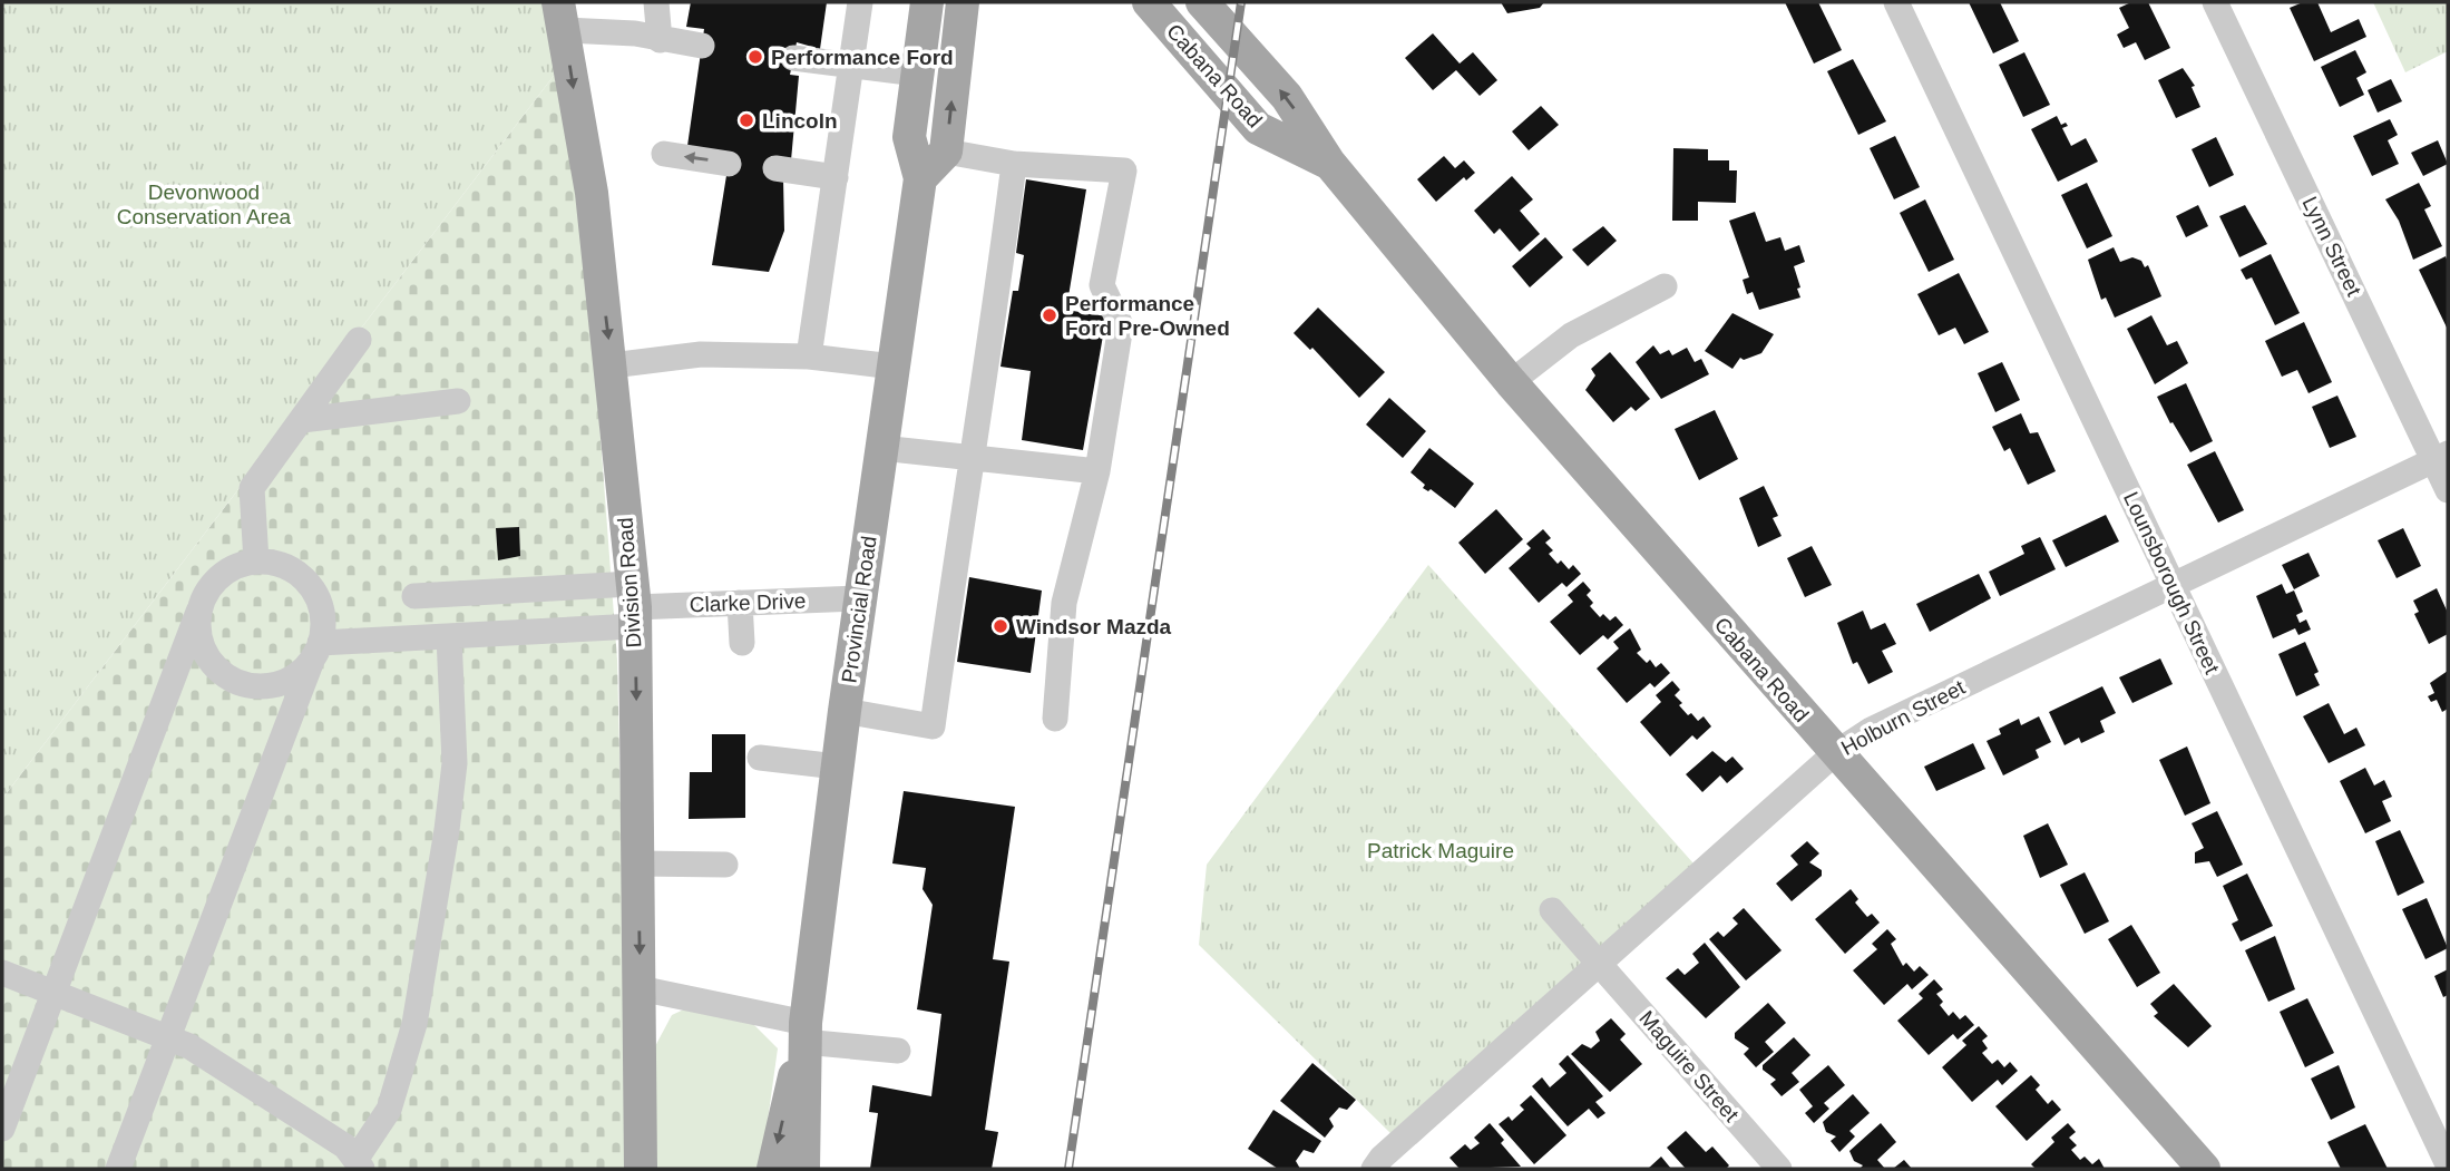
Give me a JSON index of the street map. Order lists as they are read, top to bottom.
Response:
{
  "streets": {
    "main road": ["Cabana Road", "Division Road", "Provincial Road"],
    "street": [
      "Lynn Street",
      "Lounsborough Street",
      "Clarke Drive",
      "Holburn Street",
      "Maguire Street"
    ]
  },
  "crossings": [
    ["Cabana Road", "Holburn Street"],
    ["Lynn Street", "Holburn Street"],
    ["Division Road", "Clarke Drive"],
    ["Lounsborough Street", "Holburn Street"],
    ["Clarke Drive", "Provincial Road"],
    ["Holburn Street", "Maguire Street"]
  ],
  "one_way": ["Division Road"],
  "parks": ["Devonwood Conservation Area", "Patrick Maguire"],
  "places": [
    "Performance Ford",
    "Lincoln",
    "Performance Ford Pre-Owned",
    "Windsor Mazda"
  ]
}
